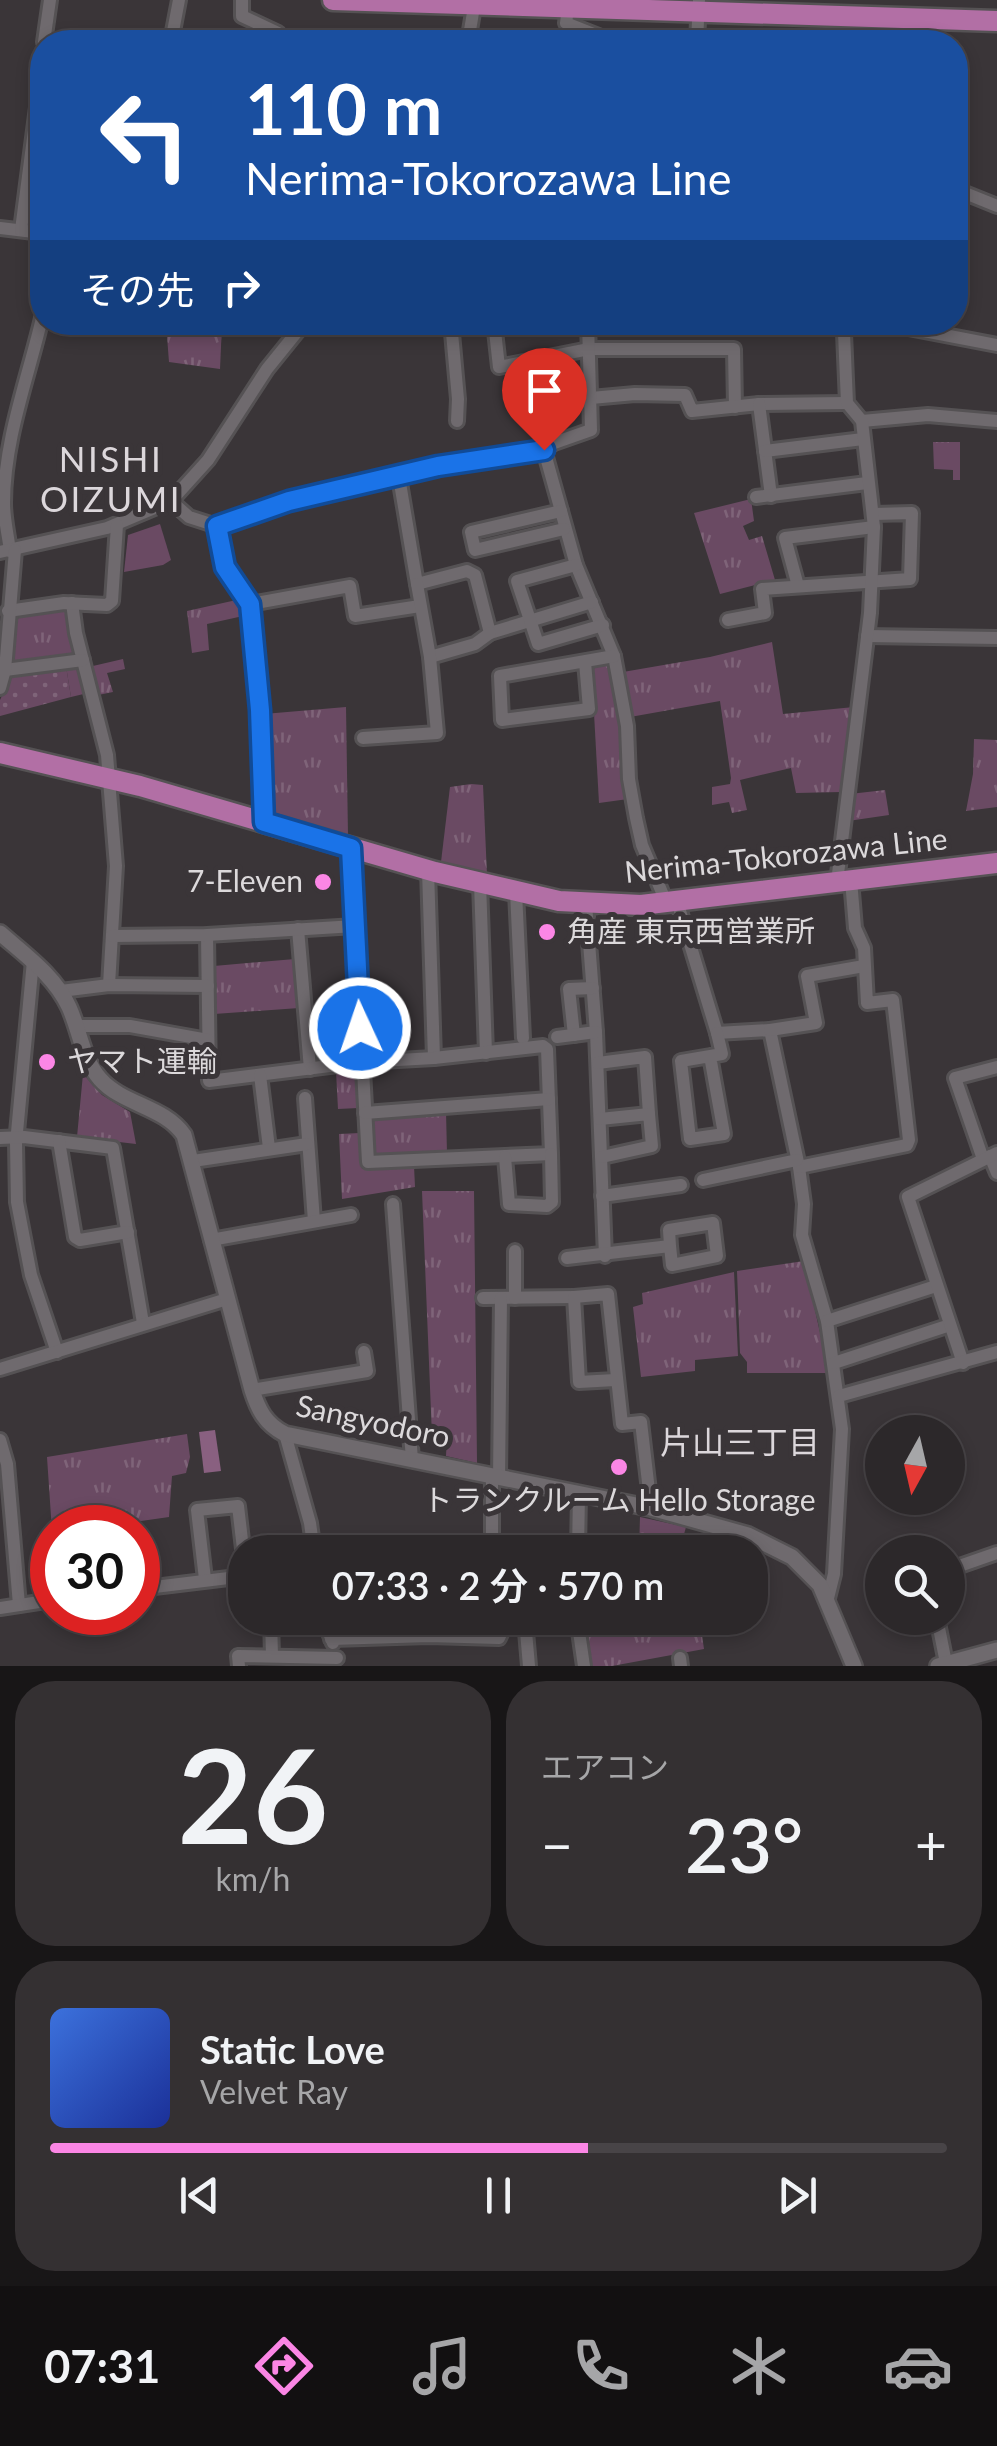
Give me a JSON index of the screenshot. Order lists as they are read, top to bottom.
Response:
{
  "streets": {
    "main road": ["Nerima-Tokorozawa Line"],
    "street": ["Sangyodoro"]
  },
  "districts": ["NISHI OIZUMI", "片山三丁目"],
  "places": [
    "7-Eleven",
    "角産 東京西営業所",
    "ヤマト運輸",
    "トランクルーム Hello Storage"
  ],
  "north": "bottom",
  "page": {
    "turn": ["110 m", "Nerima-Tokorozawa Line"],
    "then": "その先",
    "limit": "30",
    "trip": "07:33 · 2 分 · 570 m",
    "tile": [
      ["26", "km/h"],
      "エアコン"
    ],
    "heat": ["−", "23°", "+"],
    "song": ["Static Love", "Velvet Ray"],
    "tabs": "07:31"
  }
}
